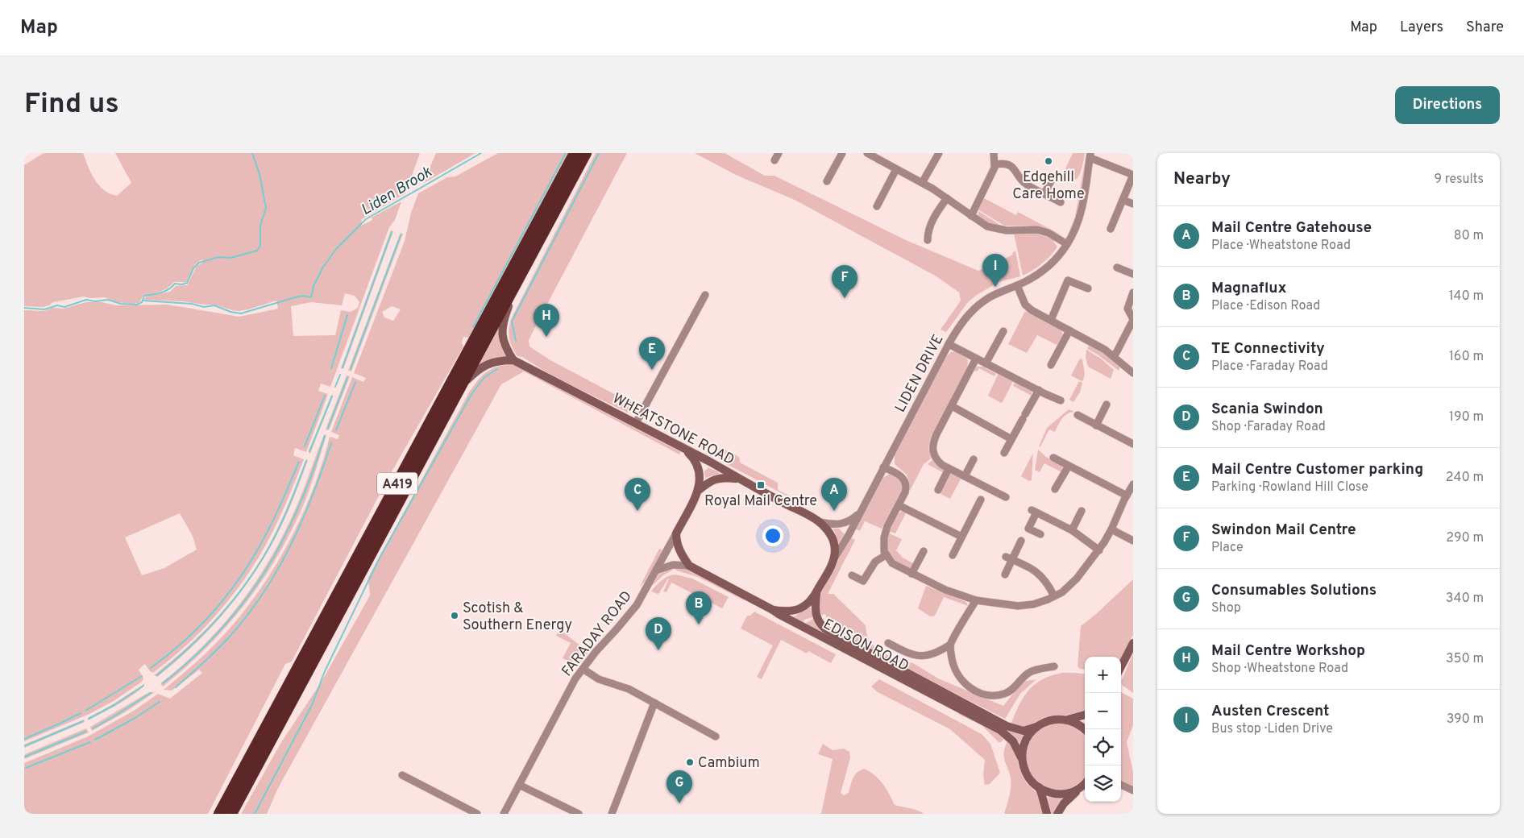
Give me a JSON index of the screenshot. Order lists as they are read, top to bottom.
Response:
{
  "streets": {
    "highway": ["A419"],
    "main road": [
      "LIDEN DRIVE",
      "WHEATSTONE ROAD",
      "FARADAY ROAD",
      "EDISON ROAD"
    ]
  },
  "crossings": [
    ["LIDEN DRIVE", "WHEATSTONE ROAD"],
    ["LIDEN DRIVE", "FARADAY ROAD"],
    ["LIDEN DRIVE", "EDISON ROAD"],
    ["WHEATSTONE ROAD", "FARADAY ROAD"],
    ["WHEATSTONE ROAD", "EDISON ROAD"],
    ["FARADAY ROAD", "EDISON ROAD"]
  ],
  "water": ["Liden Brook"],
  "places": {
    "other": ["Edgehill Care Home", "Scotish & Southern Energy", "Cambium"],
    "transit": ["Royal Mail Centre"]
  },
  "page": {
    "header": "Map",
    "nav": ["Map", "Layers", "Share"],
    "buttons": "Directions",
    "title": "Find us",
    "heading": ["Nearby", "9 results"],
    "list": [
      {
        "mark": "A",
        "name": "Mail Centre Gatehouse",
        "note": "Place · Wheatstone Road",
        "value": "80 m"
      },
      {
        "mark": "B",
        "name": "Magnaflux",
        "note": "Place · Edison Road",
        "value": "140 m"
      },
      {
        "mark": "C",
        "name": "TE Connectivity",
        "note": "Place · Faraday Road",
        "value": "160 m"
      },
      {
        "mark": "D",
        "name": "Scania Swindon",
        "note": "Shop · Faraday Road",
        "value": "190 m"
      },
      {
        "mark": "E",
        "name": "Mail Centre Customer parking",
        "note": "Parking · Rowland Hill Close",
        "value": "240 m"
      },
      {
        "mark": "F",
        "name": "Swindon Mail Centre",
        "note": "Place",
        "value": "290 m"
      },
      {
        "mark": "G",
        "name": "Consumables Solutions",
        "note": "Shop",
        "value": "340 m"
      },
      {
        "mark": "H",
        "name": "Mail Centre Workshop",
        "note": "Shop · Wheatstone Road",
        "value": "350 m"
      },
      {
        "mark": "I",
        "name": "Austen Crescent",
        "note": "Bus stop · Liden Drive",
        "value": "390 m"
      }
    ],
    "pins": [
      "I",
      "F",
      "H",
      "E",
      "A",
      "C",
      "B",
      "D",
      "G"
    ],
    "map_buttons": ["+", "−"]
  }
}
